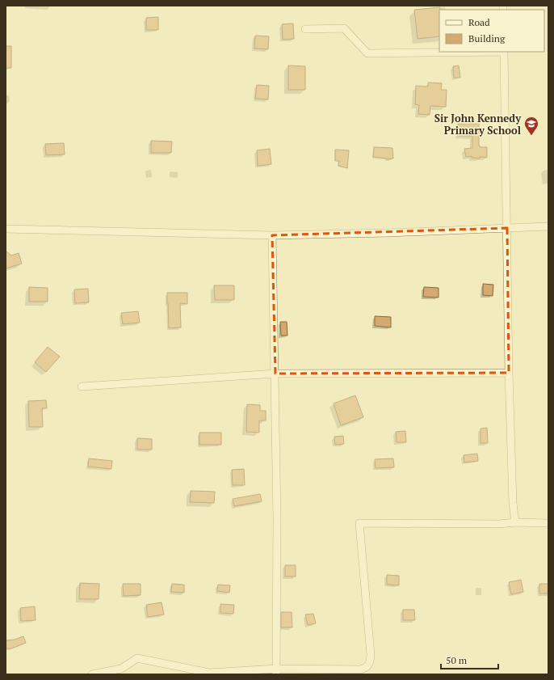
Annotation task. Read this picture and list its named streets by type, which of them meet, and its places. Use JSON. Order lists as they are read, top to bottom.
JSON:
{
  "places": {
    "school or university": ["Sir John Kennedy Primary School"]
  },
  "legend": ["Road", "Building"],
  "scale_bar": "50 m"
}
